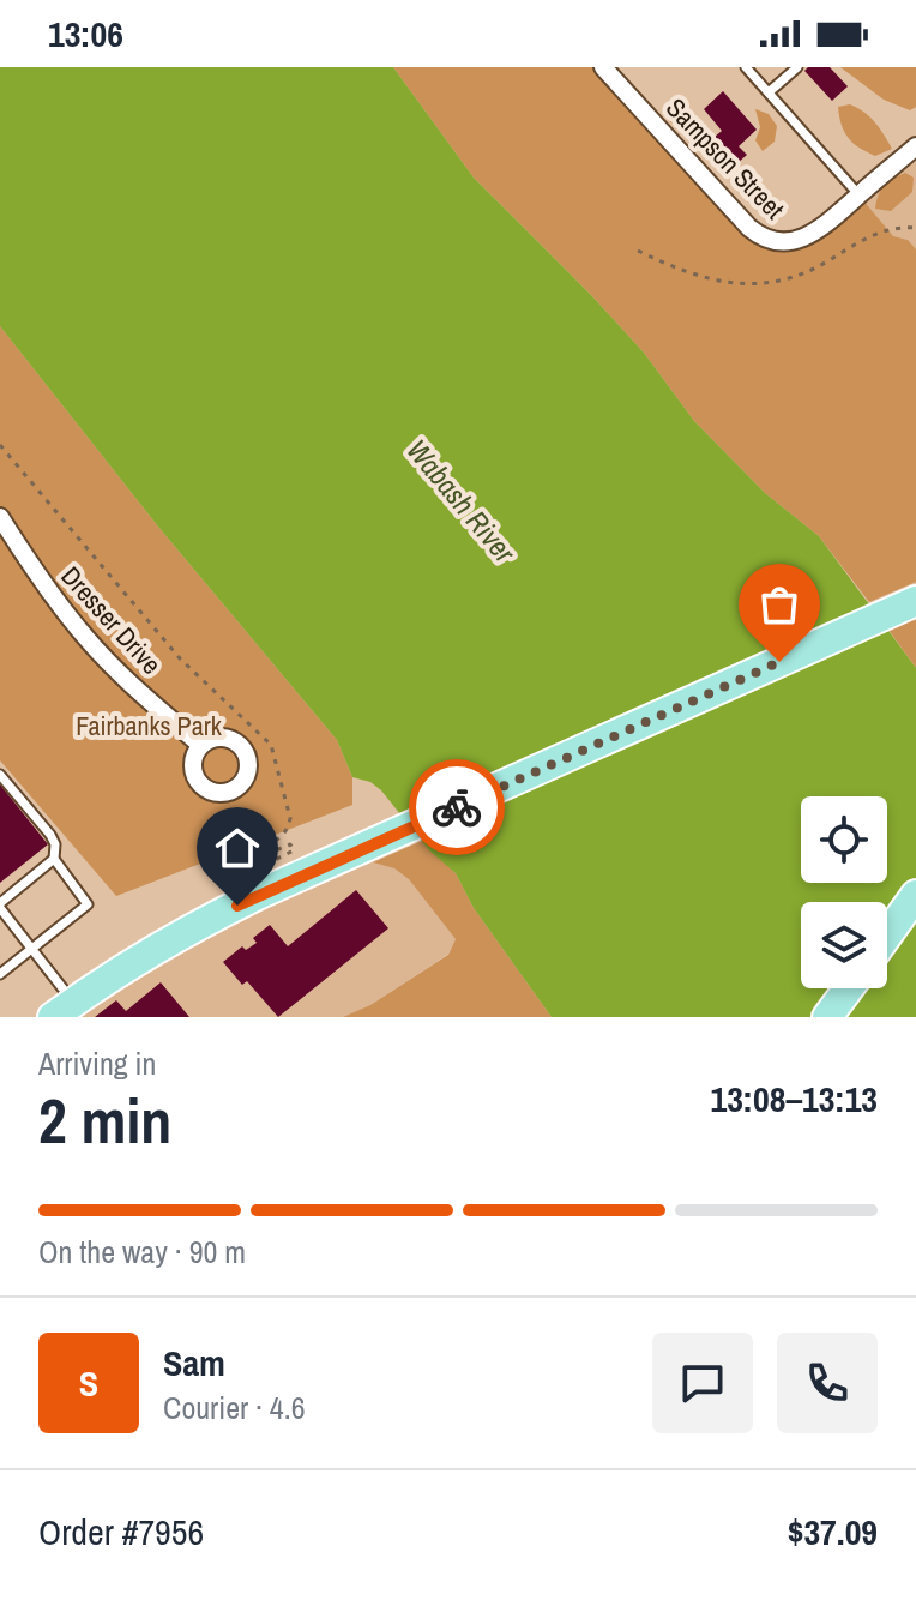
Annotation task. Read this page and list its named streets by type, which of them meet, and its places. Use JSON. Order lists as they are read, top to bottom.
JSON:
{
  "streets": {
    "street": ["Sampson Street", "Dresser Drive"]
  },
  "water": ["Wabash River"],
  "parks": ["Fairbanks Park"],
  "page": {
    "status": "13:06",
    "heading": ["2 min", "Arriving in", "13:08–13:13"],
    "panel": [
      "Sam",
      "Courier · 4.6",
      "Order #7956",
      "$37.09"
    ],
    "bar": "On the way · 90 m",
    "round": "S"
  }
}
